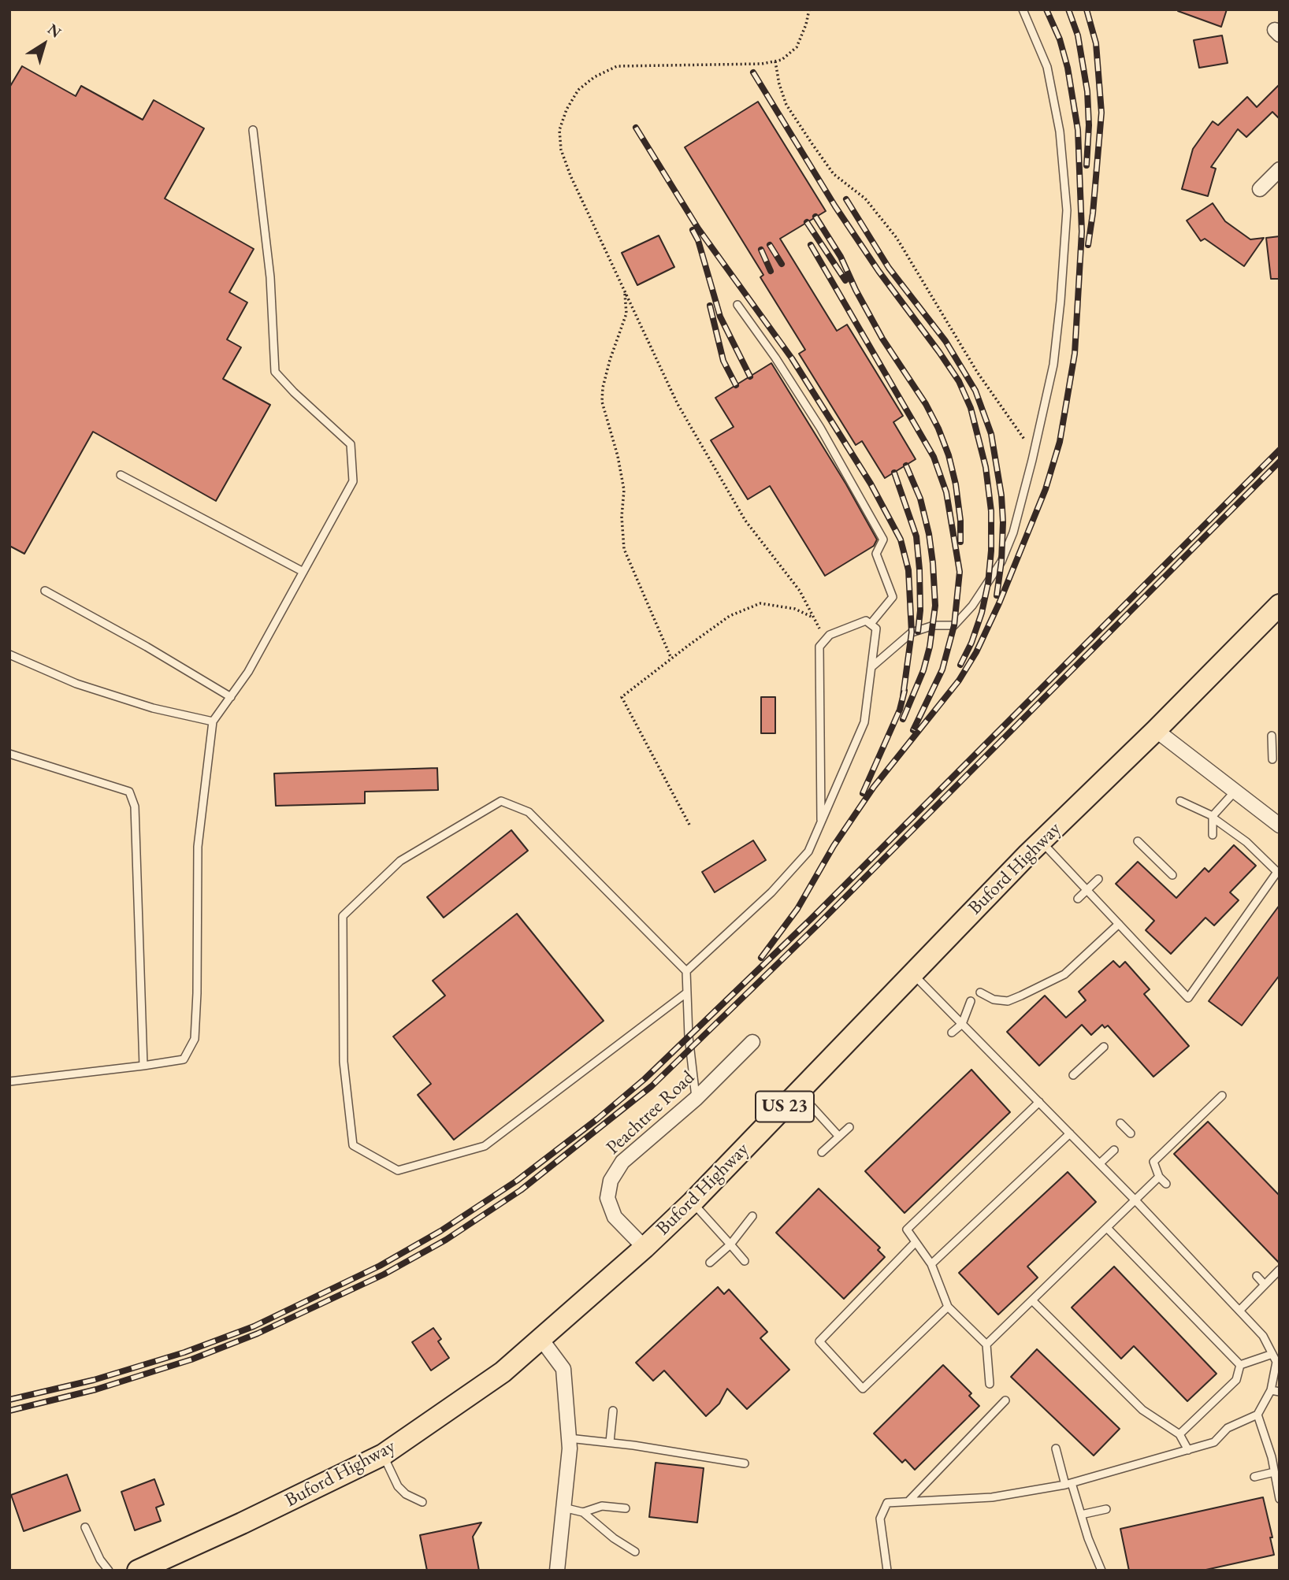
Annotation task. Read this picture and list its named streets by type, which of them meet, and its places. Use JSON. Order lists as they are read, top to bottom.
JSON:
{
  "streets": {
    "main road": ["Buford Highway", "US 23"],
    "street": ["Peachtree Road"]
  },
  "crossings": [
    ["Buford Highway", "Peachtree Road"]
  ],
  "north": "top right"
}
